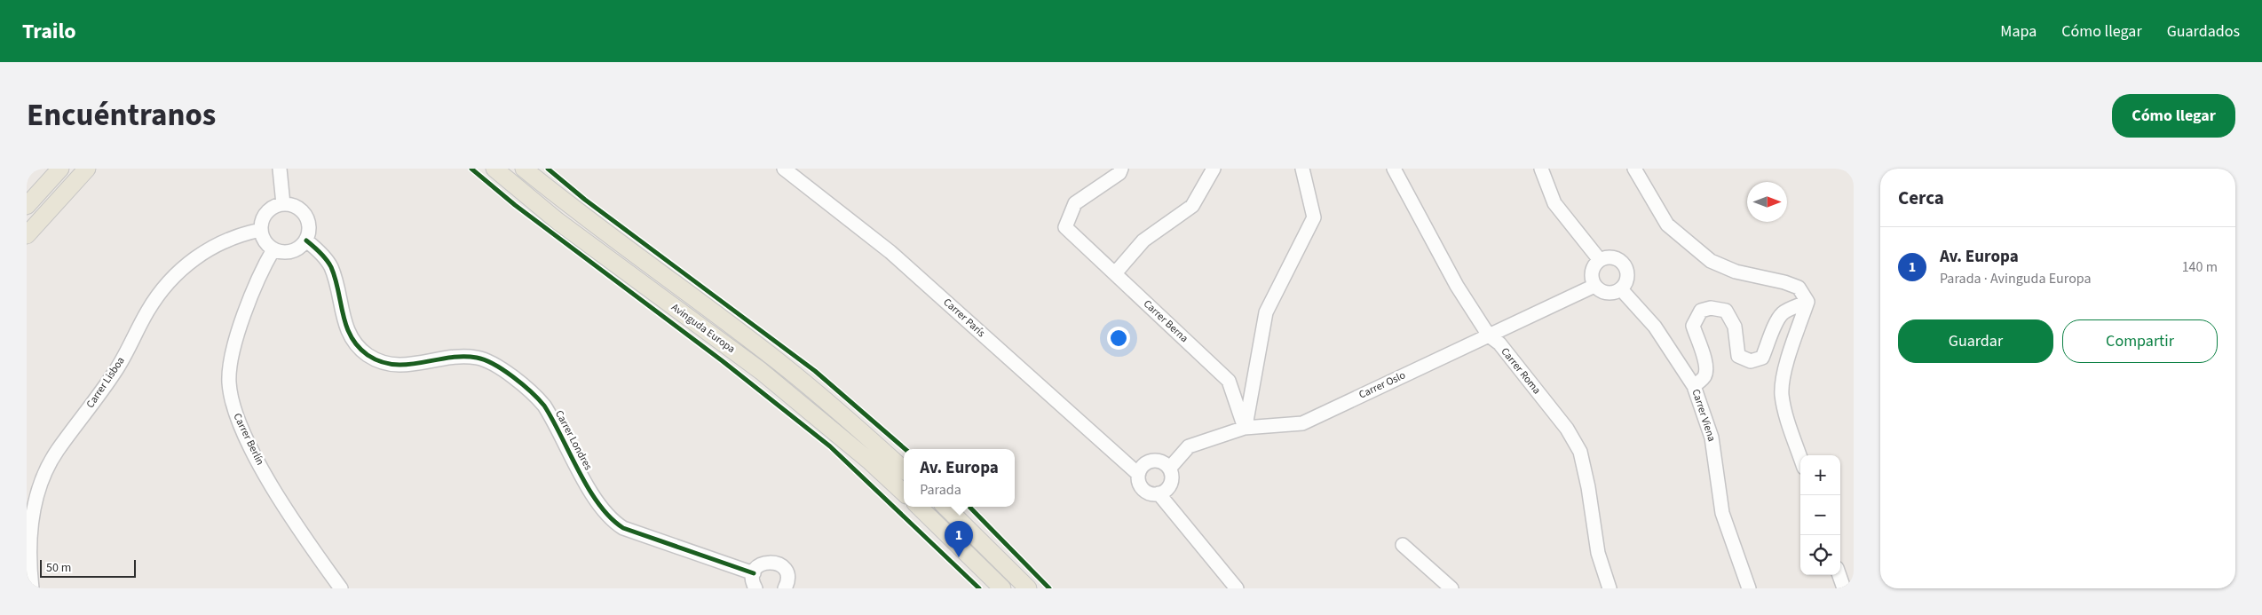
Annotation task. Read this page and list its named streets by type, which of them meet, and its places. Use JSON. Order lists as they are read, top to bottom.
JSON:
{
  "streets": {
    "main road": ["Avinguda Europa"],
    "street": [
      "Carrer París",
      "Carrer Berna",
      "Carrer Roma",
      "Carrer Lisboa",
      "Carrer Oslo",
      "Carrer Viena",
      "Carrer Berlín",
      "Carrer Londres"
    ]
  },
  "crossings": [
    ["Carrer París", "Carrer Oslo"],
    ["Carrer Berna", "Carrer Oslo"],
    ["Carrer Roma", "Carrer Oslo"],
    ["Carrer Lisboa", "Carrer Berlín"],
    ["Carrer Lisboa", "Carrer Londres"],
    ["Carrer Oslo", "Carrer Viena"],
    ["Carrer Berlín", "Carrer Londres"]
  ],
  "scale_bar": "50 m",
  "north": "right",
  "page": {
    "header": "Trailo",
    "nav": ["Mapa", "Cómo llegar", "Guardados"],
    "title": "Encuéntranos",
    "buttons": [
      "Cómo llegar",
      ["Guardar", "Compartir"]
    ],
    "heading": "Cerca",
    "list": [
      {
        "mark": "1",
        "name": "Av. Europa",
        "note": "Parada · Avinguda Europa",
        "value": "140 m"
      }
    ],
    "popup": ["Av. Europa", "Parada"],
    "map_buttons": ["+", "−"],
    "pins": "1",
    "scale": "50 m"
  }
}
